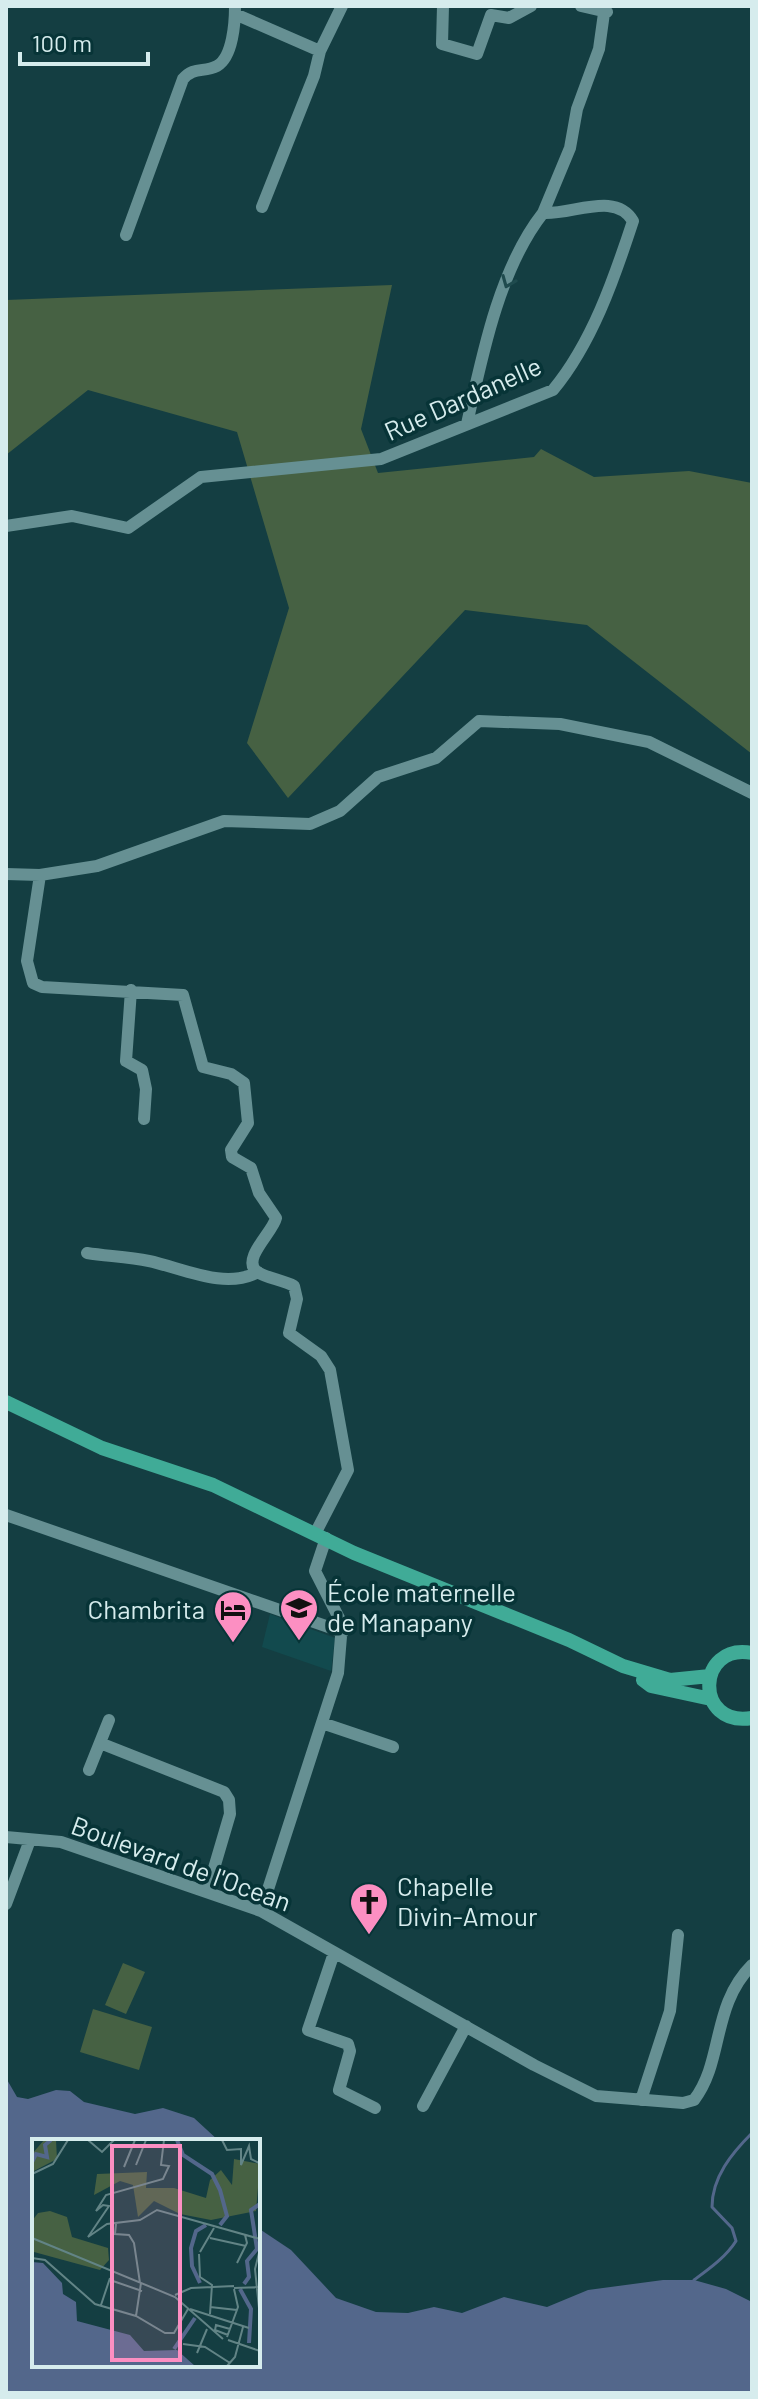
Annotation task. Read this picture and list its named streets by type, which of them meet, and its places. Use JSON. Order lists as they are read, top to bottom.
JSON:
{
  "streets": {
    "street": ["Rue Dardanelle", "Boulevard de l'Ocean"]
  },
  "places": {
    "school or university": ["École maternelle de Manapany"],
    "hotel": ["Chambrita"],
    "church": ["Chapelle Divin-Amour"]
  },
  "scale_bar": "100 m"
}
